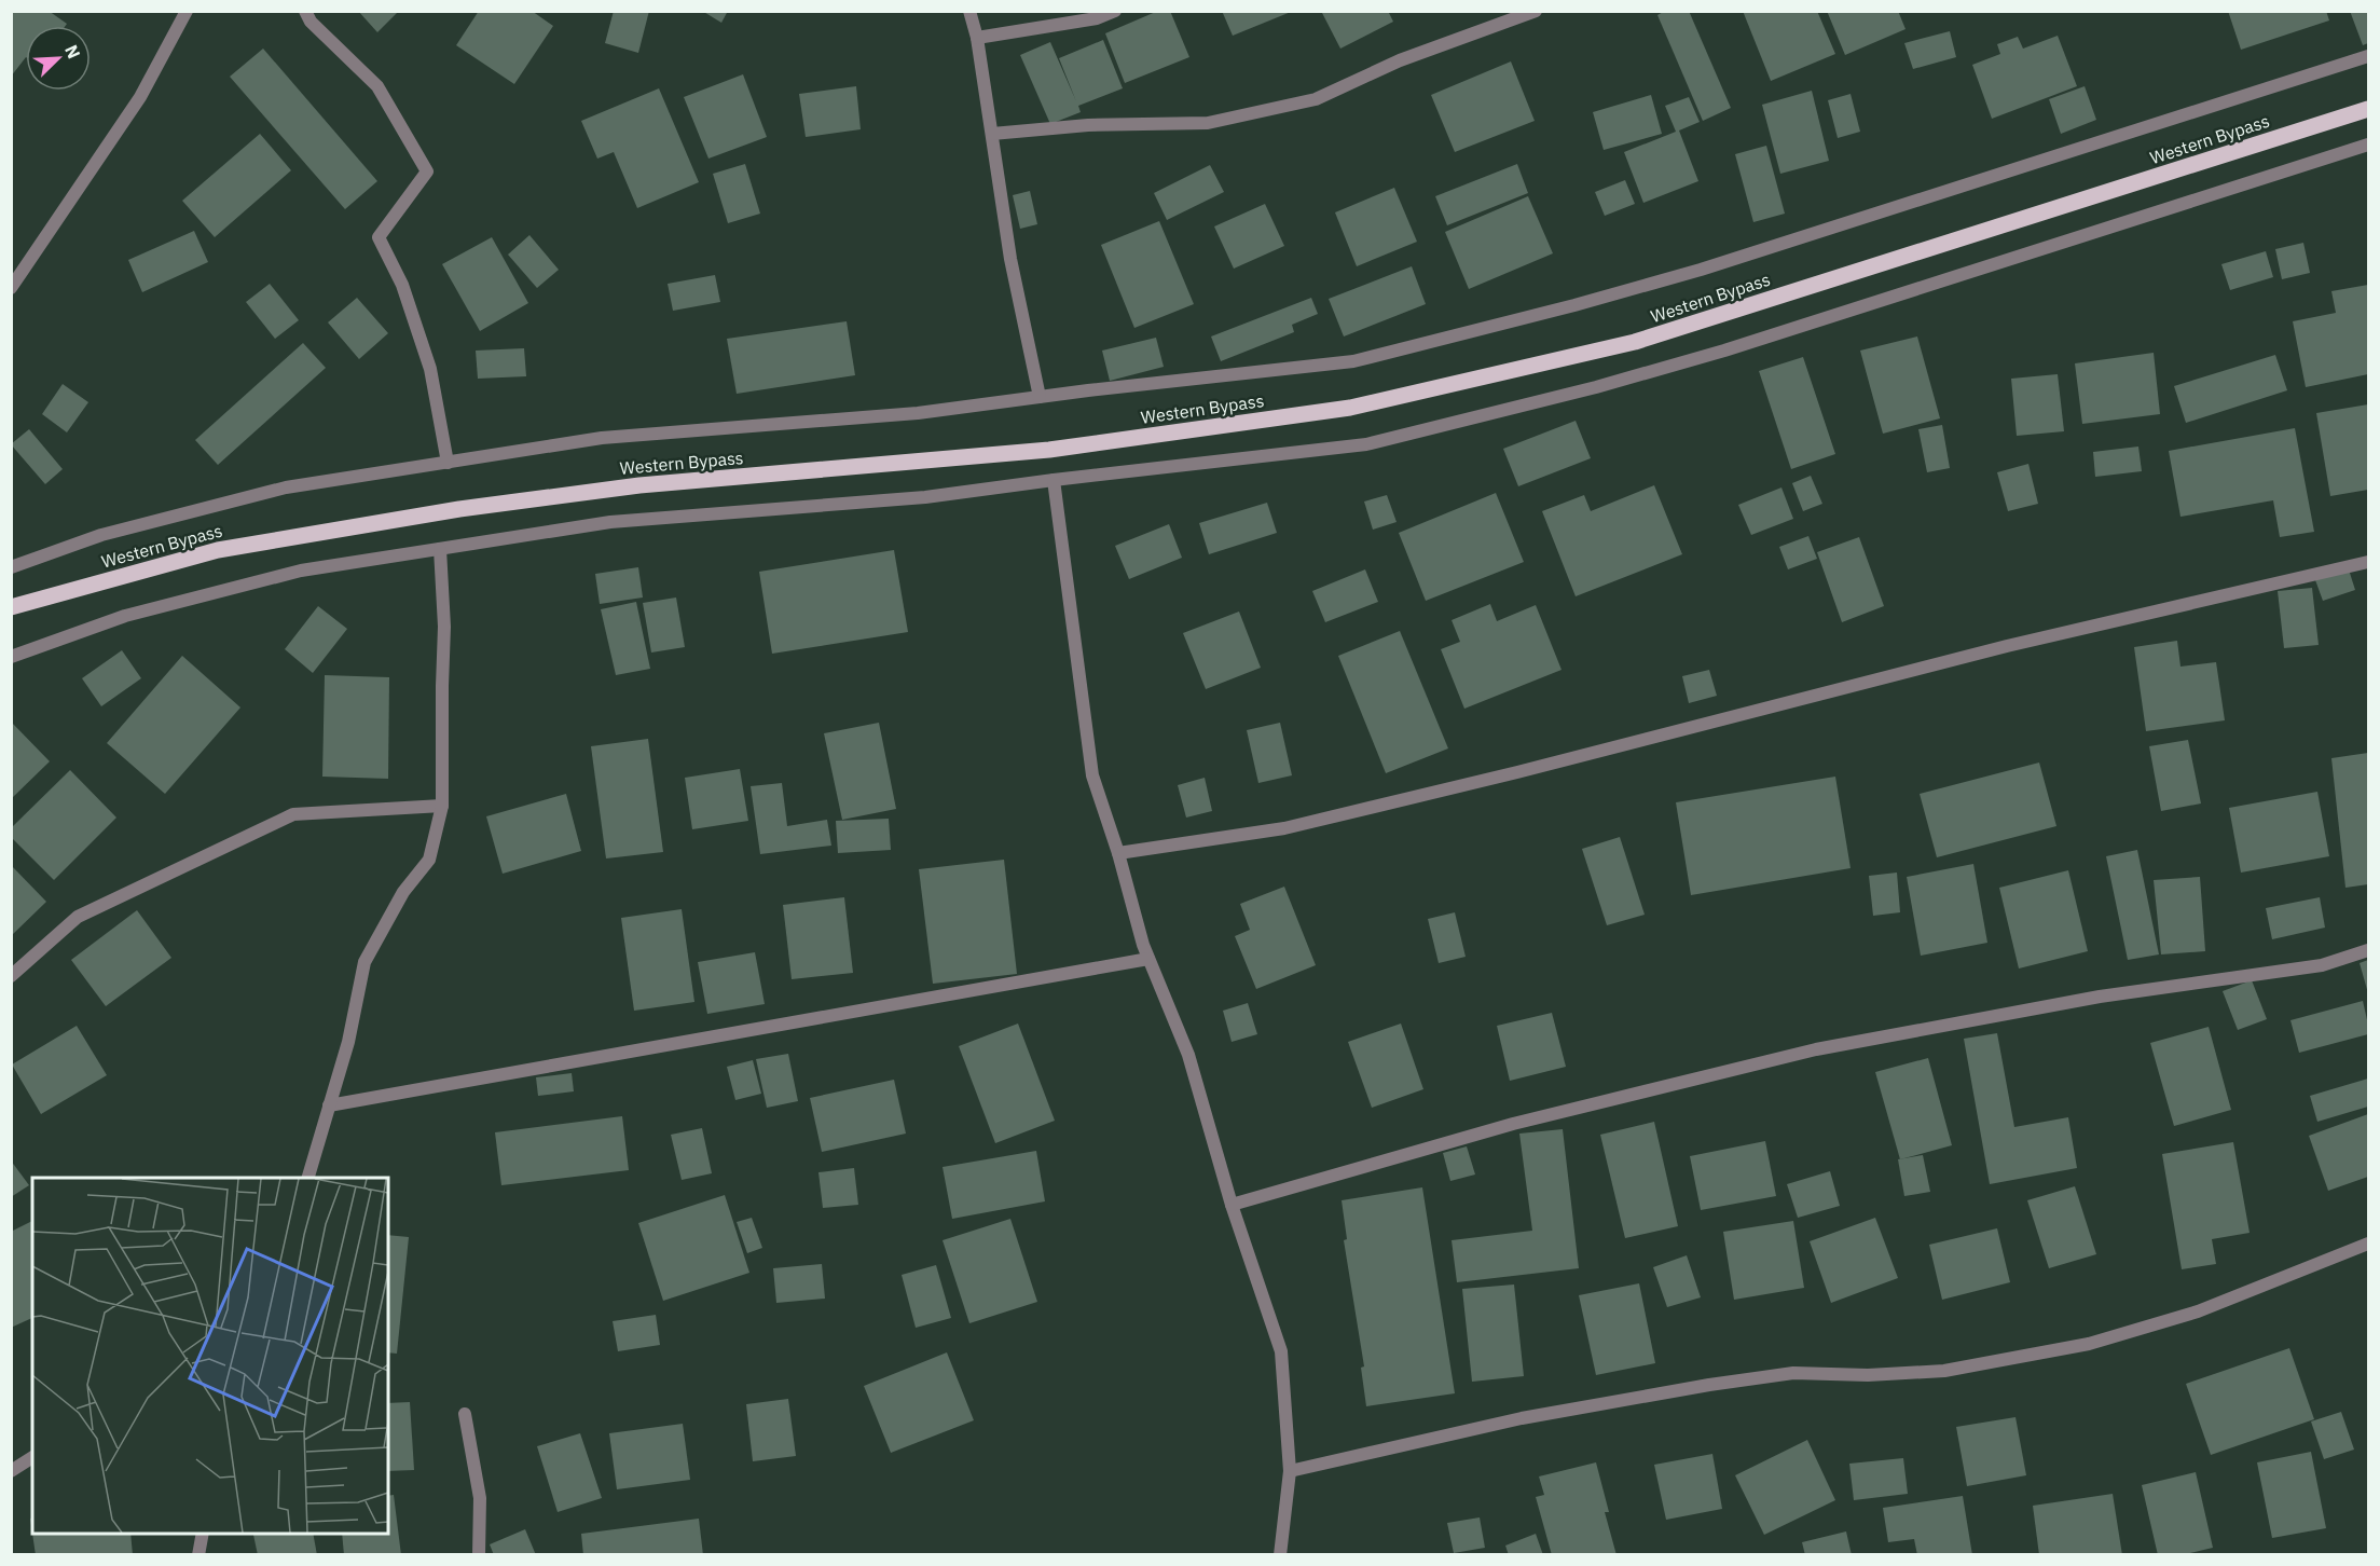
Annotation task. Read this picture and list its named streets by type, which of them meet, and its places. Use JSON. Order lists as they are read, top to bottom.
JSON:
{
  "streets": {
    "main road": ["Western Bypass"]
  },
  "north": "top right"
}
